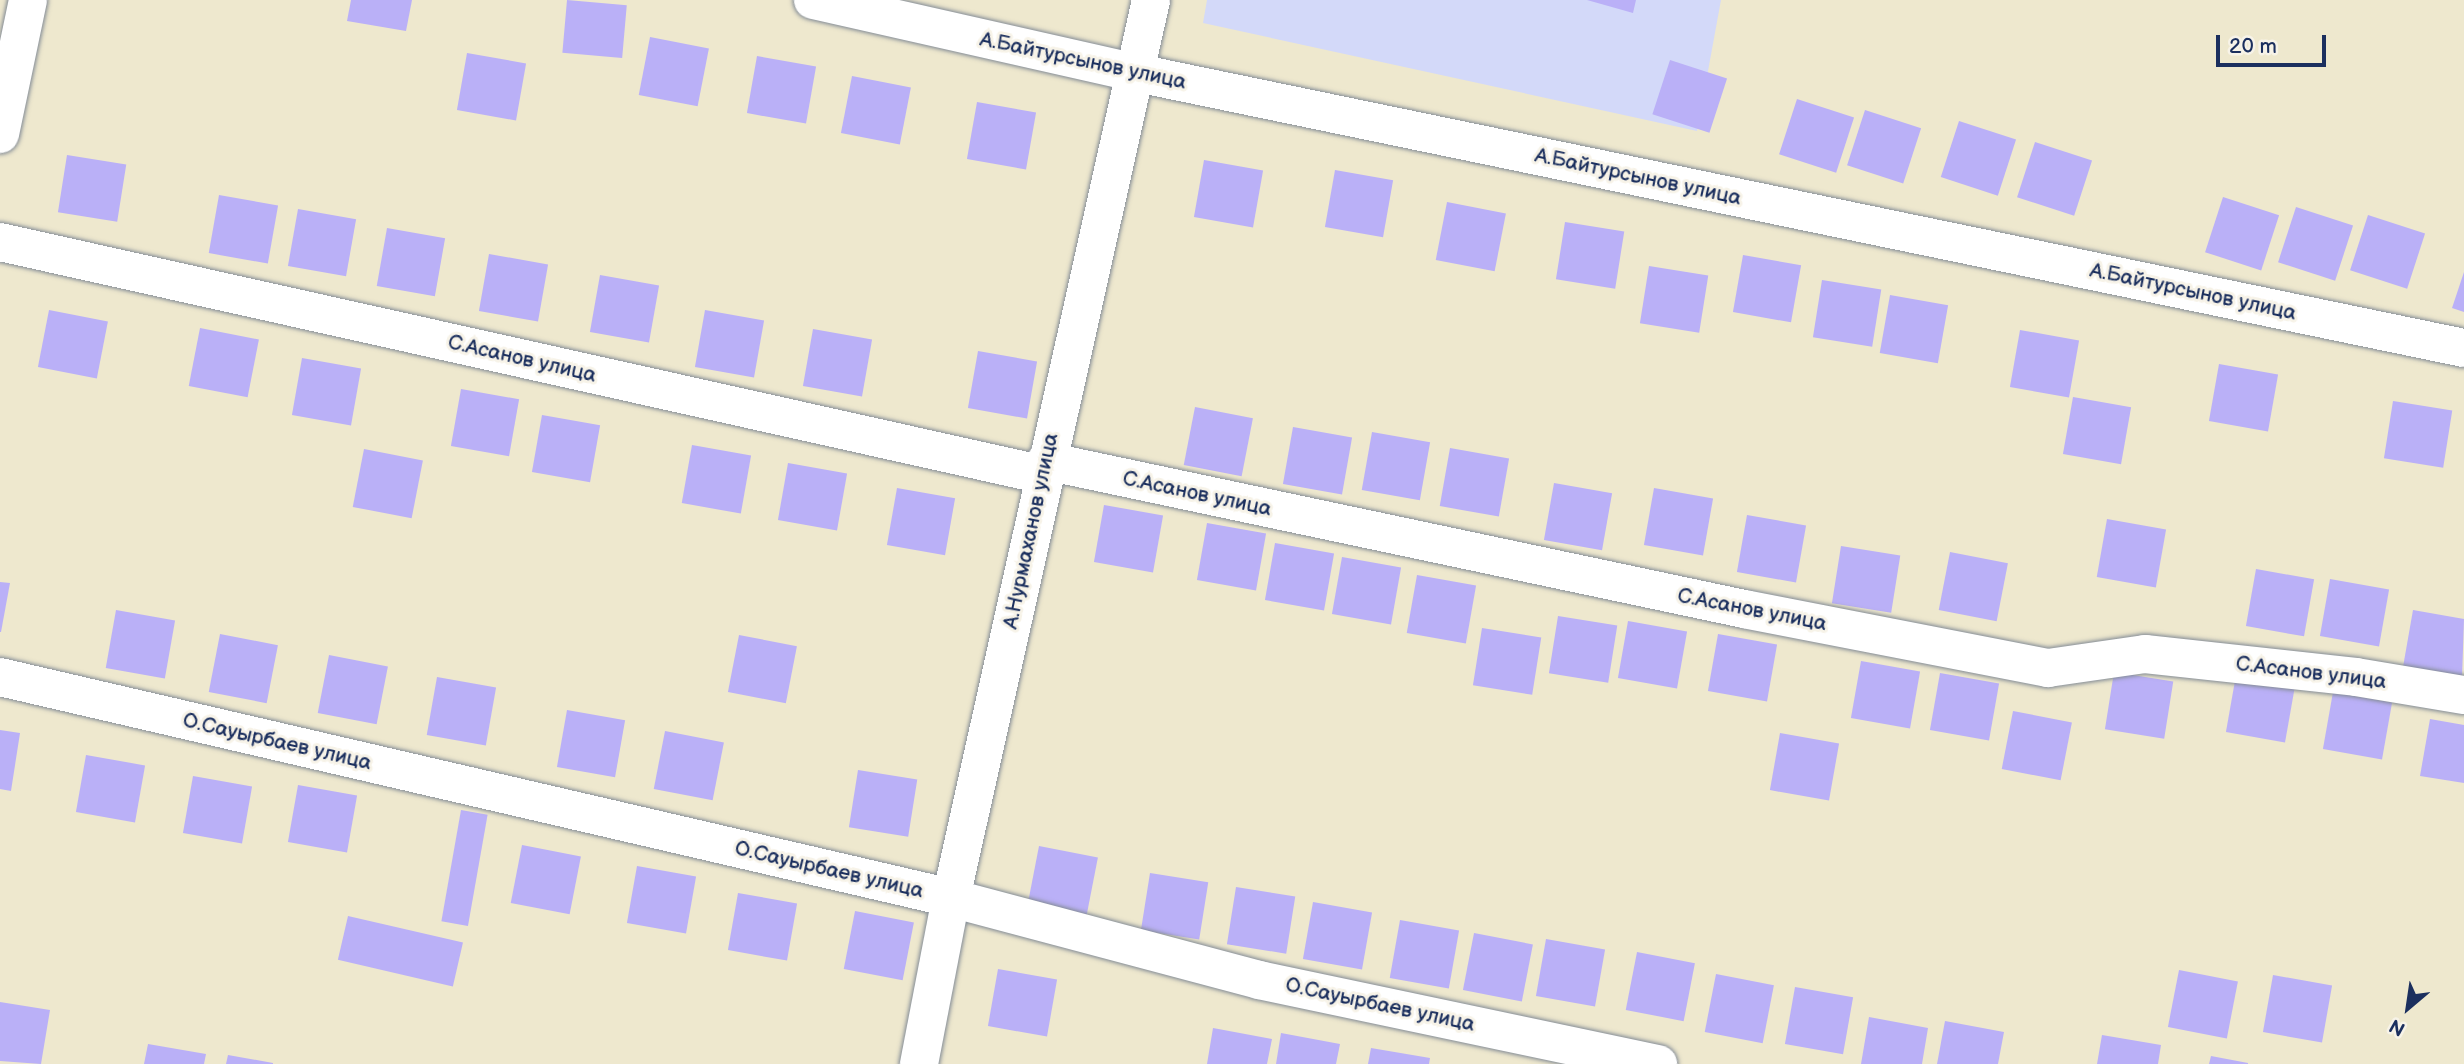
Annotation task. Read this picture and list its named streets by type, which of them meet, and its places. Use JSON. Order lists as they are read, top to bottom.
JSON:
{
  "streets": {
    "street": [
      "А.Байтурсынов улица",
      "С.Асанов улица",
      "А.Нурмаханов улица",
      "О.Сауырбаев улица"
    ]
  },
  "crossings": [
    ["А.Байтурсынов улица", "А.Нурмаханов улица"],
    ["С.Асанов улица", "А.Нурмаханов улица"],
    ["А.Нурмаханов улица", "О.Сауырбаев улица"]
  ],
  "scale_bar": "20 m",
  "north": "bottom left"
}
